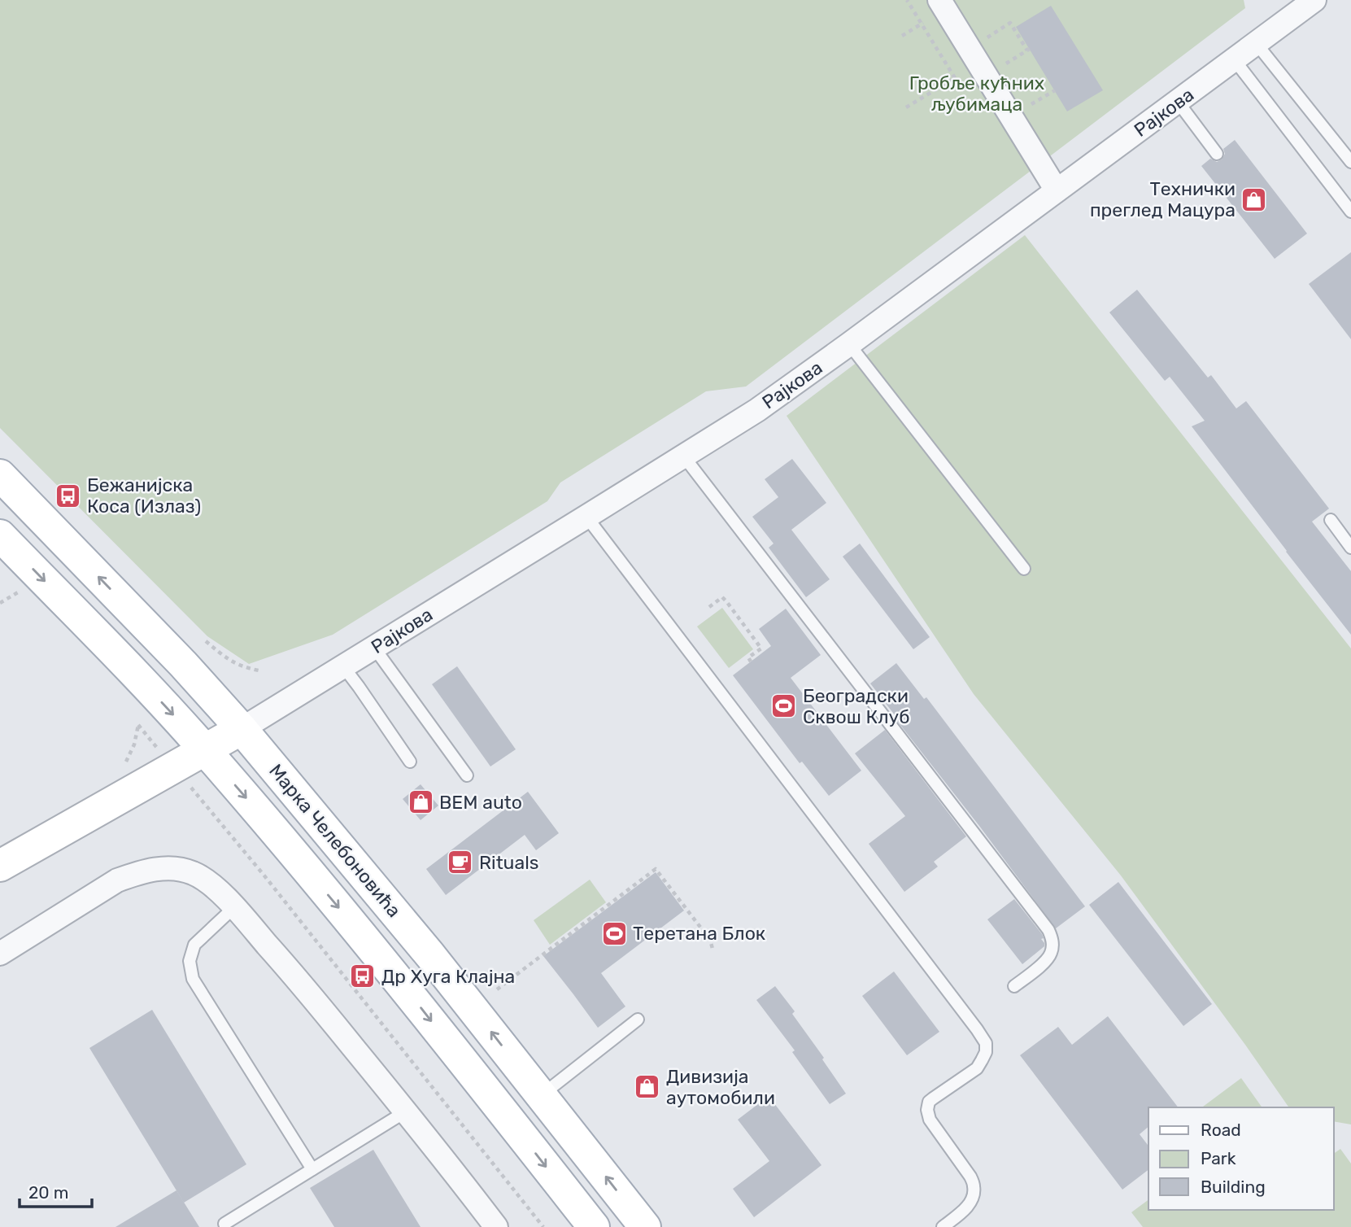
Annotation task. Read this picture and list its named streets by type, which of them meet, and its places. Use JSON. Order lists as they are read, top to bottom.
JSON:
{
  "streets": {
    "main road": ["Марка Челебоновића"],
    "street": ["Рајкова"]
  },
  "crossings": [
    ["Рајкова", "Марка Челебоновића"]
  ],
  "parks": ["Гробље кућних љубимаца"],
  "places": {
    "shop": ["Технички преглед Мацура", "BEM auto", "Дивизија аутомобили"],
    "bus stop": ["Бежанијска Коса (Излаз)", "Др Хуга Клајна"],
    "sports": ["Београдски Сквош Клуб", "Теретана Блок"],
    "cafe": ["Rituals"]
  },
  "legend": ["Road", "Park", "Building"],
  "scale_bar": "20 m"
}
